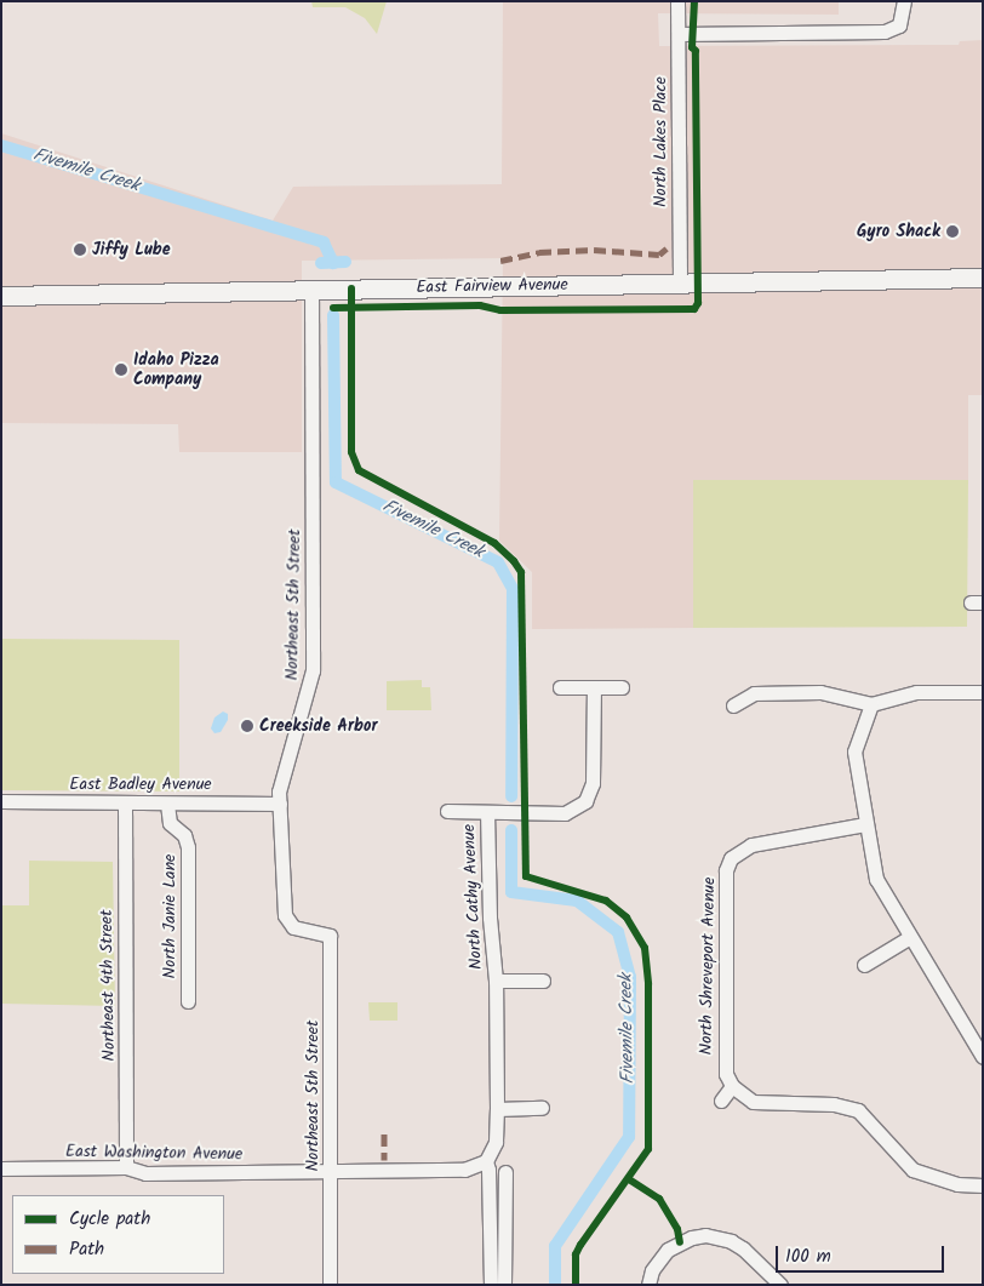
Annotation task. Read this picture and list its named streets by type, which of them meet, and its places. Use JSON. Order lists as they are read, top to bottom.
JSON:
{
  "streets": {
    "main road": ["East Fairview Avenue"],
    "street": [
      "North Lakes Place",
      "Northeast 5th Street",
      "East Badley Avenue",
      "North Cathy Avenue",
      "North Janie Lane",
      "North Shreveport Avenue",
      "Northeast 4th Street",
      "East Washington Avenue"
    ]
  },
  "crossings": [
    ["North Lakes Place", "East Fairview Avenue"],
    ["East Fairview Avenue", "Northeast 5th Street"],
    ["Northeast 5th Street", "East Badley Avenue"],
    ["Northeast 5th Street", "East Washington Avenue"],
    ["East Badley Avenue", "North Janie Lane"],
    ["East Badley Avenue", "Northeast 4th Street"],
    ["North Cathy Avenue", "East Washington Avenue"],
    ["Northeast 4th Street", "East Washington Avenue"]
  ],
  "water": ["Fivemile Creek"],
  "places": [
    "Gyro Shack",
    "Jiffy Lube",
    "Idaho Pizza Company",
    "Creekside Arbor"
  ],
  "legend": ["Cycle path", "Path"],
  "scale_bar": "100 m"
}
